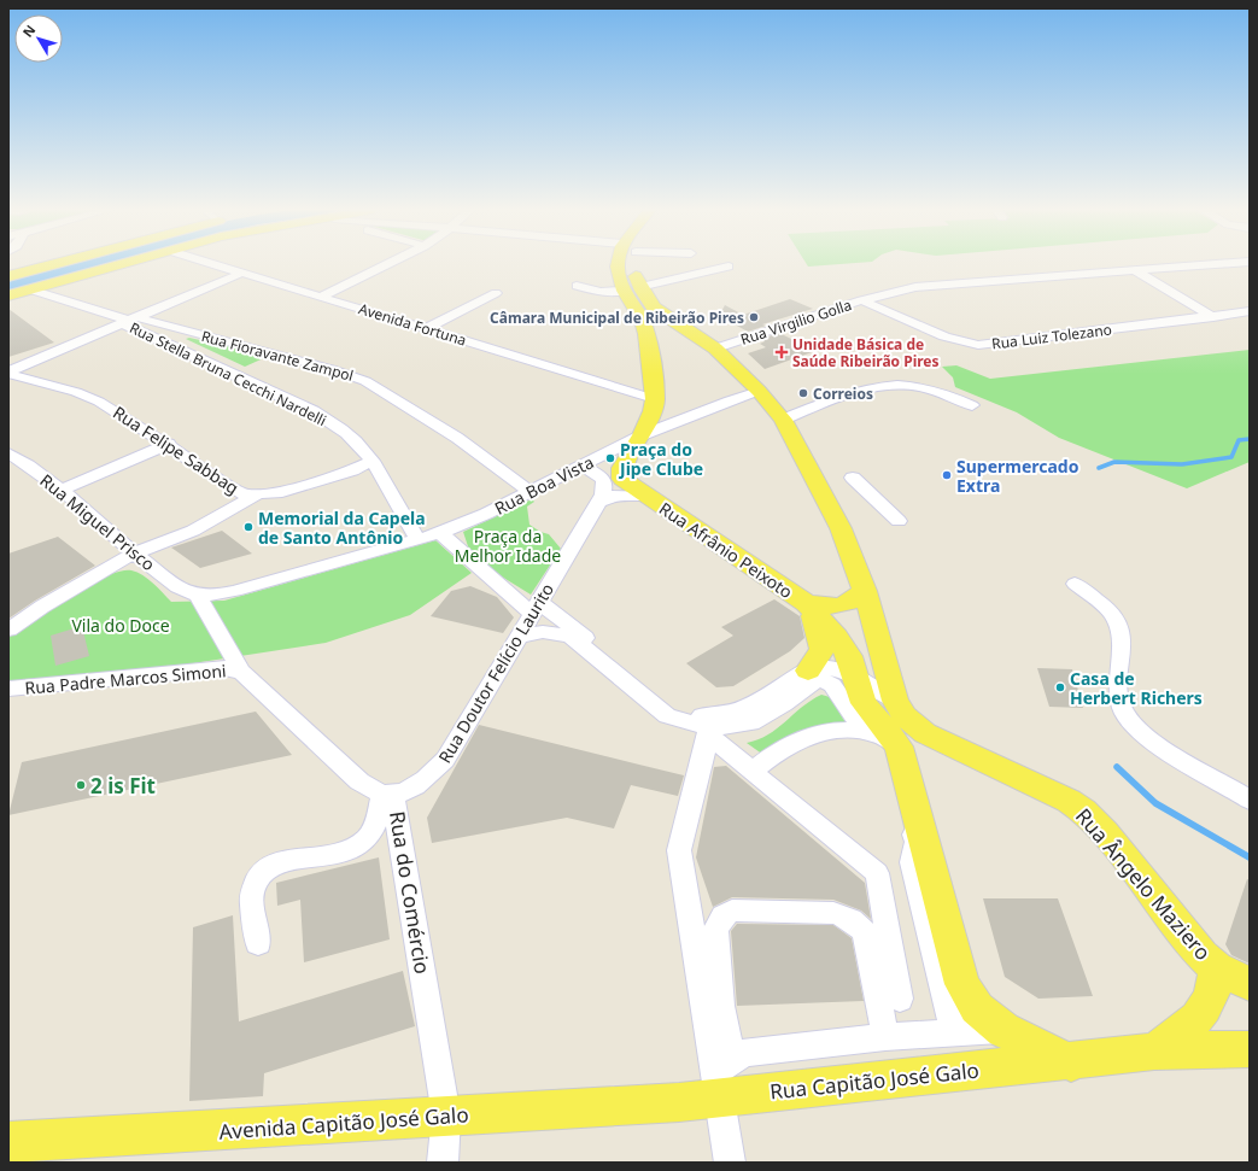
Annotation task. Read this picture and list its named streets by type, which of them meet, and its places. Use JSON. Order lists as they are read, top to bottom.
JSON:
{
  "streets": {
    "main road": [
      "Rua Afrânio Peixoto",
      "Rua Ângelo Maziero",
      "Rua Capitão José Galo",
      "Avenida Capitão José Galo"
    ],
    "street": [
      "Rua Virgilio Golla",
      "Avenida Fortuna",
      "Rua Luiz Tolezano",
      "Rua Fioravante Zampol",
      "Rua Stella Bruna Cecchi Nardelli",
      "Rua Felipe Sabbag",
      "Rua Boa Vista",
      "Rua Miguel Prisco",
      "Rua Doutor Felício Laurito",
      "Rua Padre Marcos Simoni",
      "Rua do Comércio"
    ]
  },
  "crossings": [
    ["Rua Virgilio Golla", "Rua Luiz Tolezano"],
    ["Rua Fioravante Zampol", "Rua Stella Bruna Cecchi Nardelli"],
    ["Rua Fioravante Zampol", "Rua Boa Vista"],
    ["Rua Stella Bruna Cecchi Nardelli", "Rua Felipe Sabbag"],
    ["Rua Stella Bruna Cecchi Nardelli", "Rua Boa Vista"],
    ["Rua Boa Vista", "Rua Miguel Prisco"],
    ["Rua Boa Vista", "Rua Afrânio Peixoto"],
    ["Rua Boa Vista", "Rua Doutor Felício Laurito"],
    ["Rua Boa Vista", "Rua do Comércio"],
    ["Rua Miguel Prisco", "Rua do Comércio"],
    ["Rua Afrânio Peixoto", "Rua Doutor Felício Laurito"],
    ["Rua Afrânio Peixoto", "Rua Capitão José Galo"],
    ["Rua Doutor Felício Laurito", "Rua do Comércio"],
    ["Rua Padre Marcos Simoni", "Rua do Comércio"],
    ["Rua do Comércio", "Avenida Capitão José Galo"],
    ["Rua Capitão José Galo", "Avenida Capitão José Galo"]
  ],
  "parks": ["Praça da Melhor Idade", "Vila do Doce"],
  "places": {
    "other": [
      "Câmara Municipal de Ribeirão Pires",
      "Correios",
      "Praça do Jipe Clube",
      "Supermercado Extra",
      "Memorial da Capela de Santo Antônio",
      "Casa de Herbert Richers",
      "2 is Fit"
    ],
    "health": ["Unidade Básica de Saúde Ribeirão Pires"]
  },
  "north": "top left"
}
